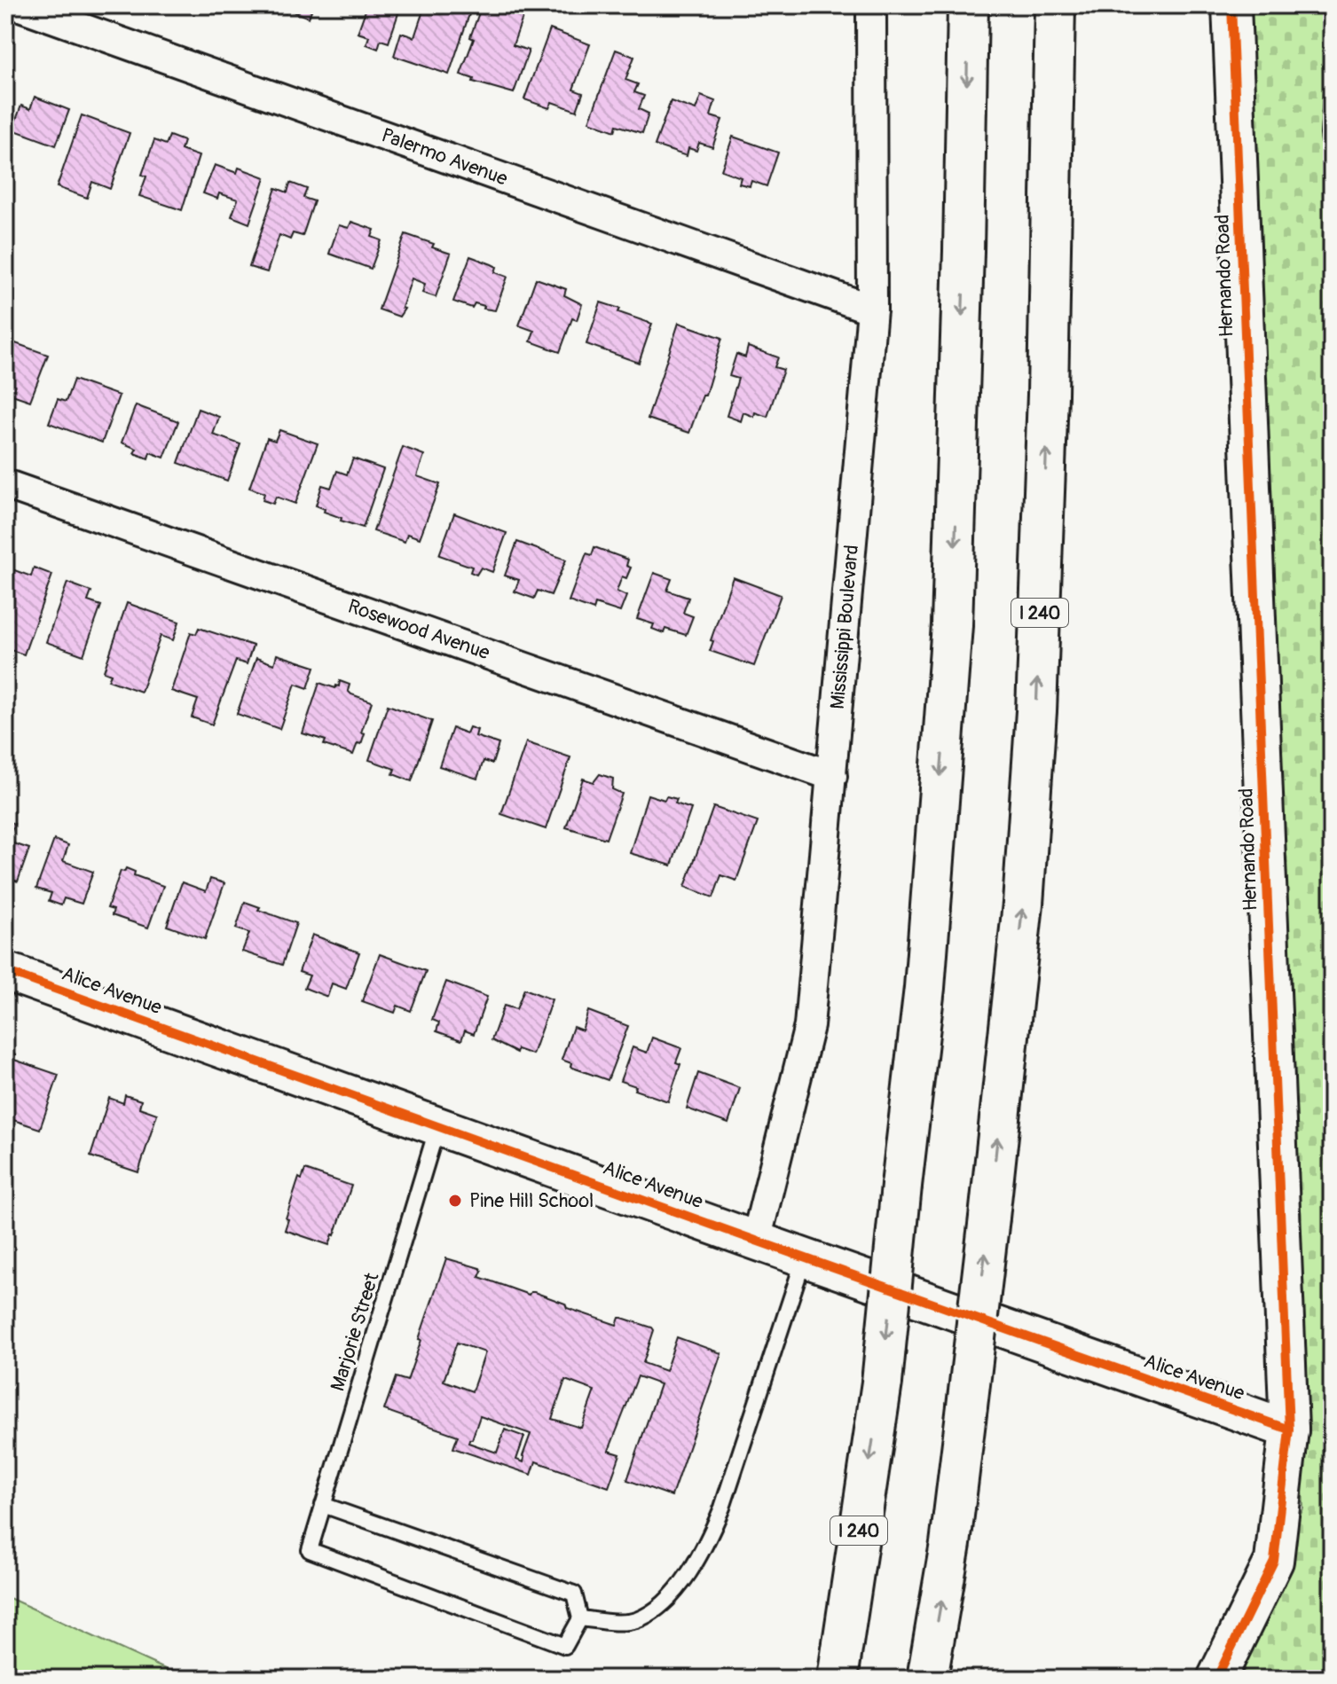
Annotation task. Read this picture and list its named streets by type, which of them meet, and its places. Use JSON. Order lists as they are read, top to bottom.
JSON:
{
  "streets": {
    "highway": ["I 240"],
    "street": [
      "Palermo Avenue",
      "Hernando Road",
      "Mississippi Boulevard",
      "Rosewood Avenue",
      "Alice Avenue"
    ],
    "lane": ["Marjorie Street"]
  },
  "crossings": [
    ["Palermo Avenue", "Mississippi Boulevard"],
    ["Hernando Road", "Alice Avenue"],
    ["Mississippi Boulevard", "Rosewood Avenue"],
    ["Mississippi Boulevard", "Alice Avenue"],
    ["Alice Avenue", "Marjorie Street"]
  ],
  "places": ["Pine Hill School"]
}
